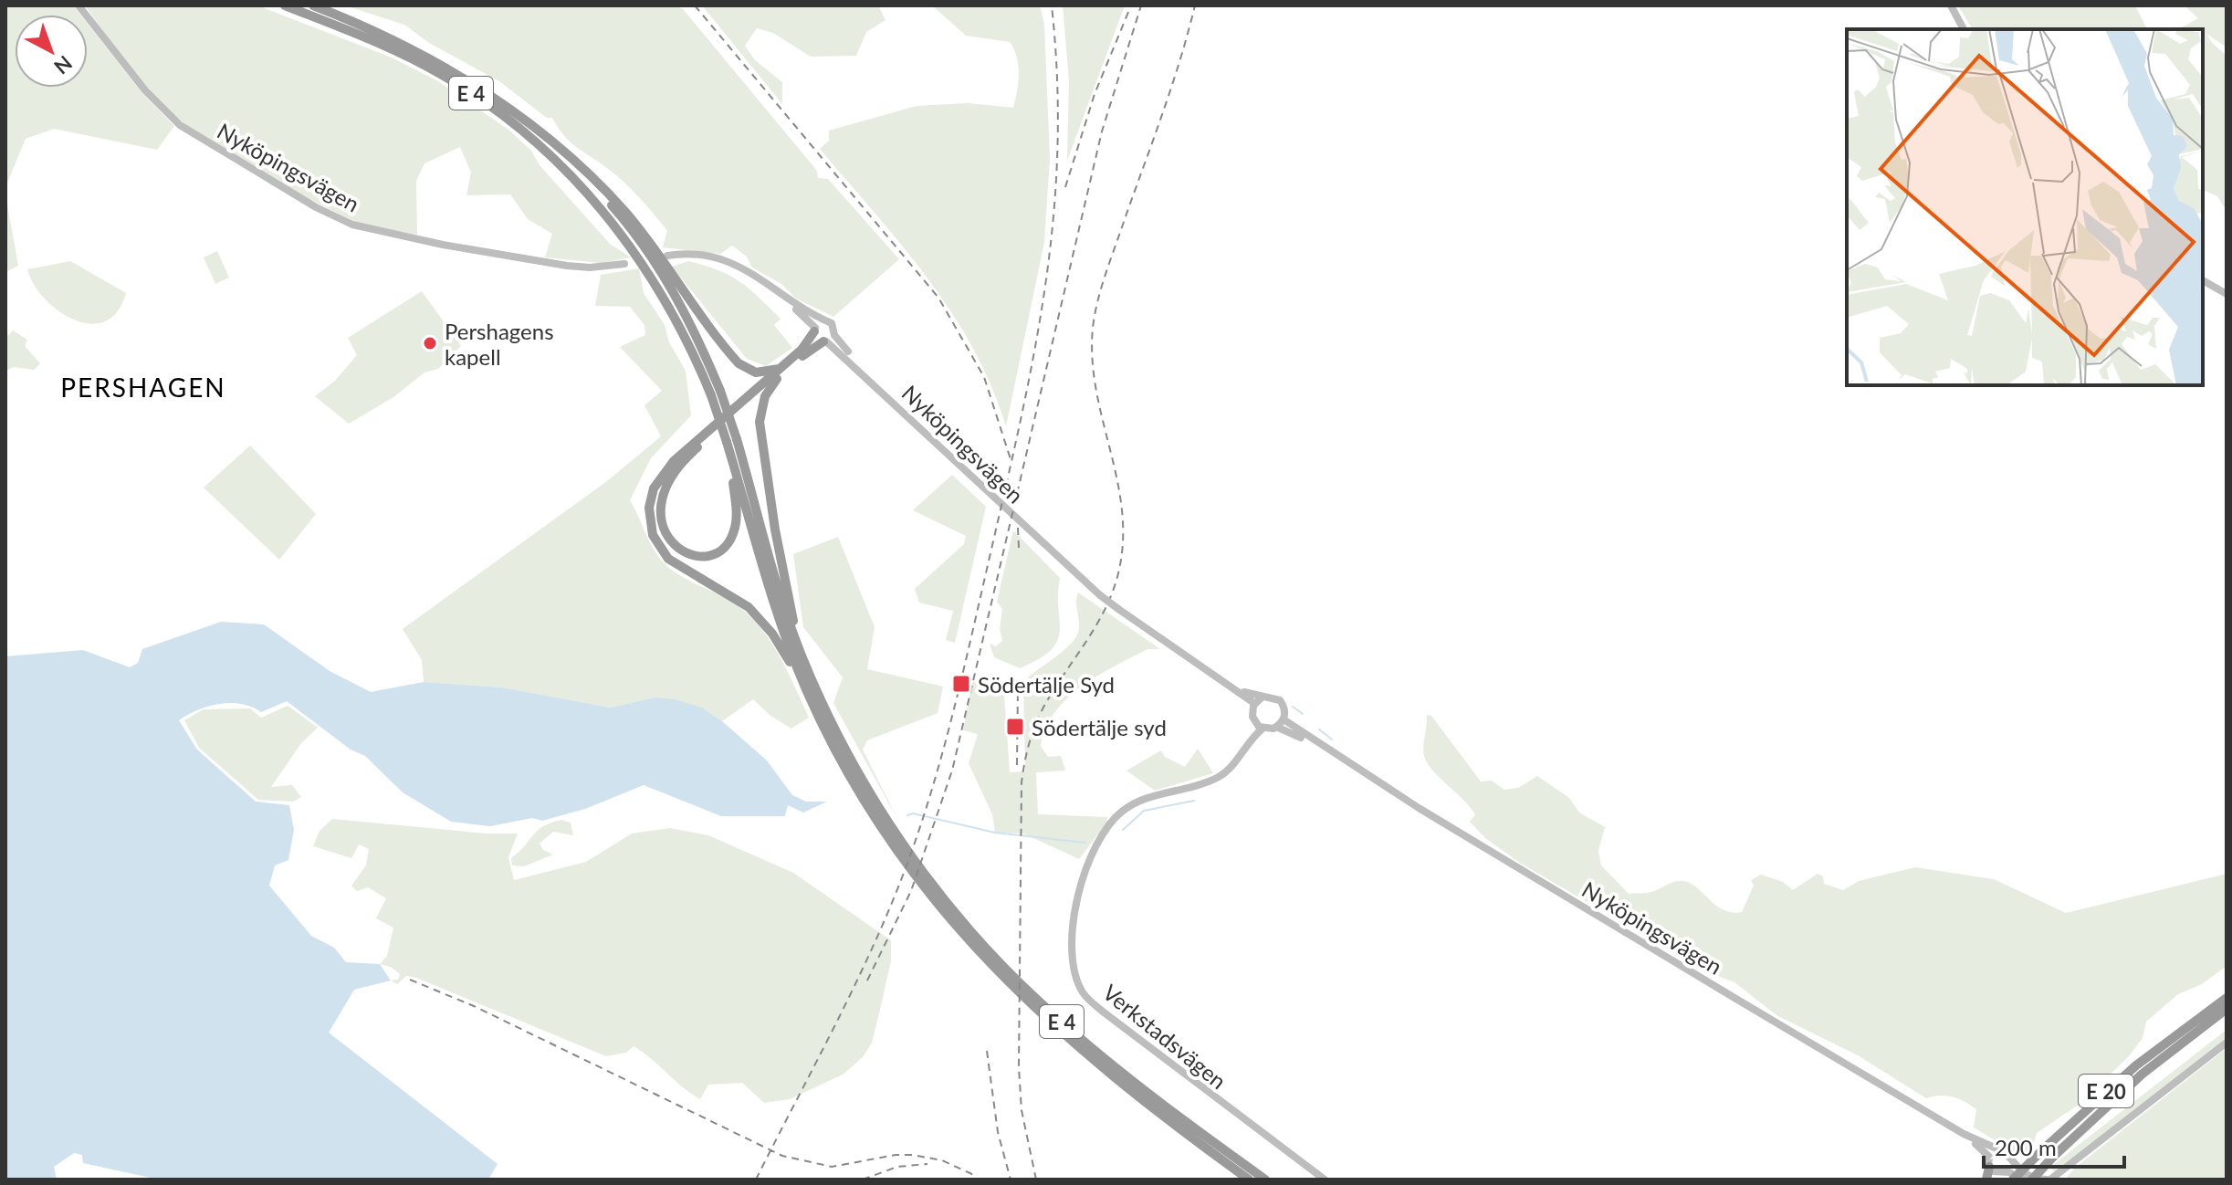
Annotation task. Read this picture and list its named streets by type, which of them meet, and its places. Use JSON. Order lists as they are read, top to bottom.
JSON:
{
  "streets": {
    "highway": ["E 4", "E 20"],
    "main road": ["Nyköpingsvägen", "Verkstadsvägen"]
  },
  "crossings": [
    ["Nyköpingsvägen", "Verkstadsvägen"]
  ],
  "districts": ["PERSHAGEN"],
  "places": {
    "other": ["Pershagens kapell"],
    "transit": ["Södertälje Syd", "Södertälje syd"]
  },
  "scale_bar": "200 m",
  "north": "bottom right"
}
